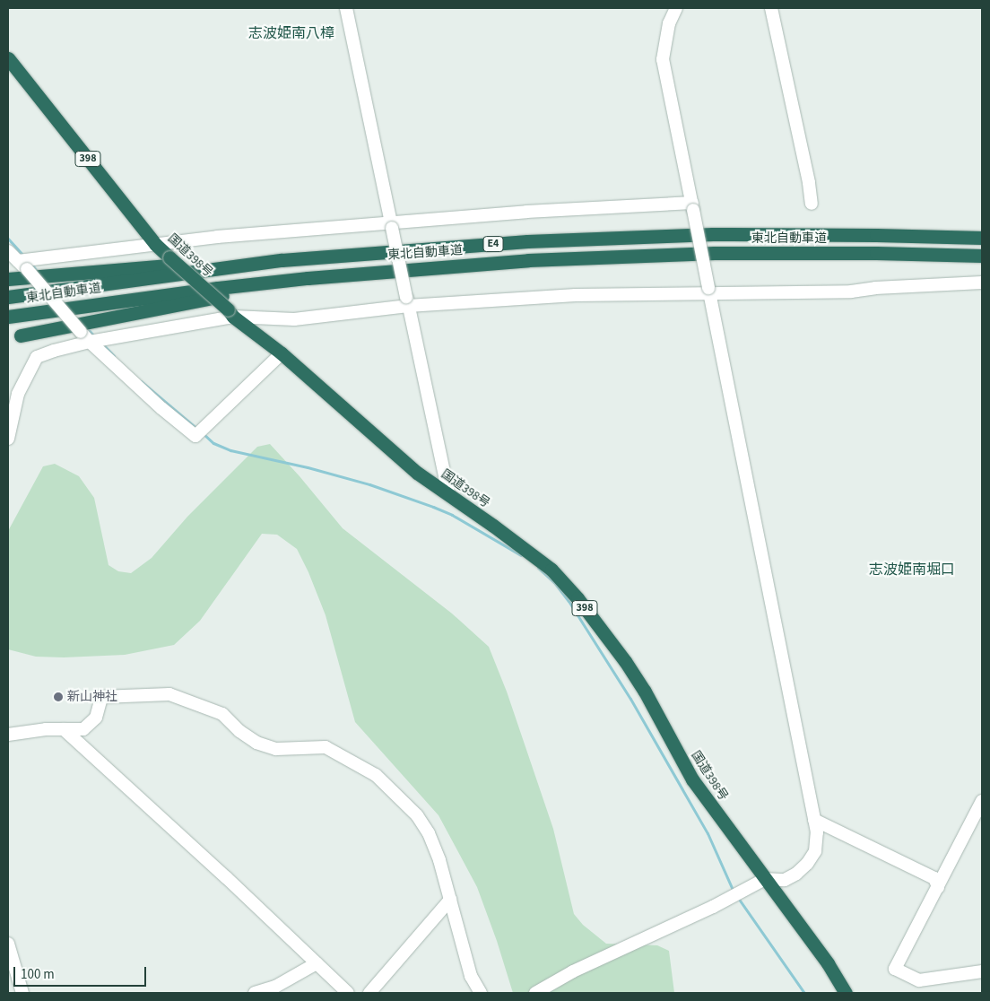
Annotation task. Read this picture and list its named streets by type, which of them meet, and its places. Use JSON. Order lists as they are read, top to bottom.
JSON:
{
  "streets": {
    "highway": [
      "398",
      "東北自動車道",
      "E4",
      "国道398号"
    ]
  },
  "districts": ["志波姫南八樟", "志波姫南堀口"],
  "places": ["新山神社"],
  "scale_bar": "100 m"
}
